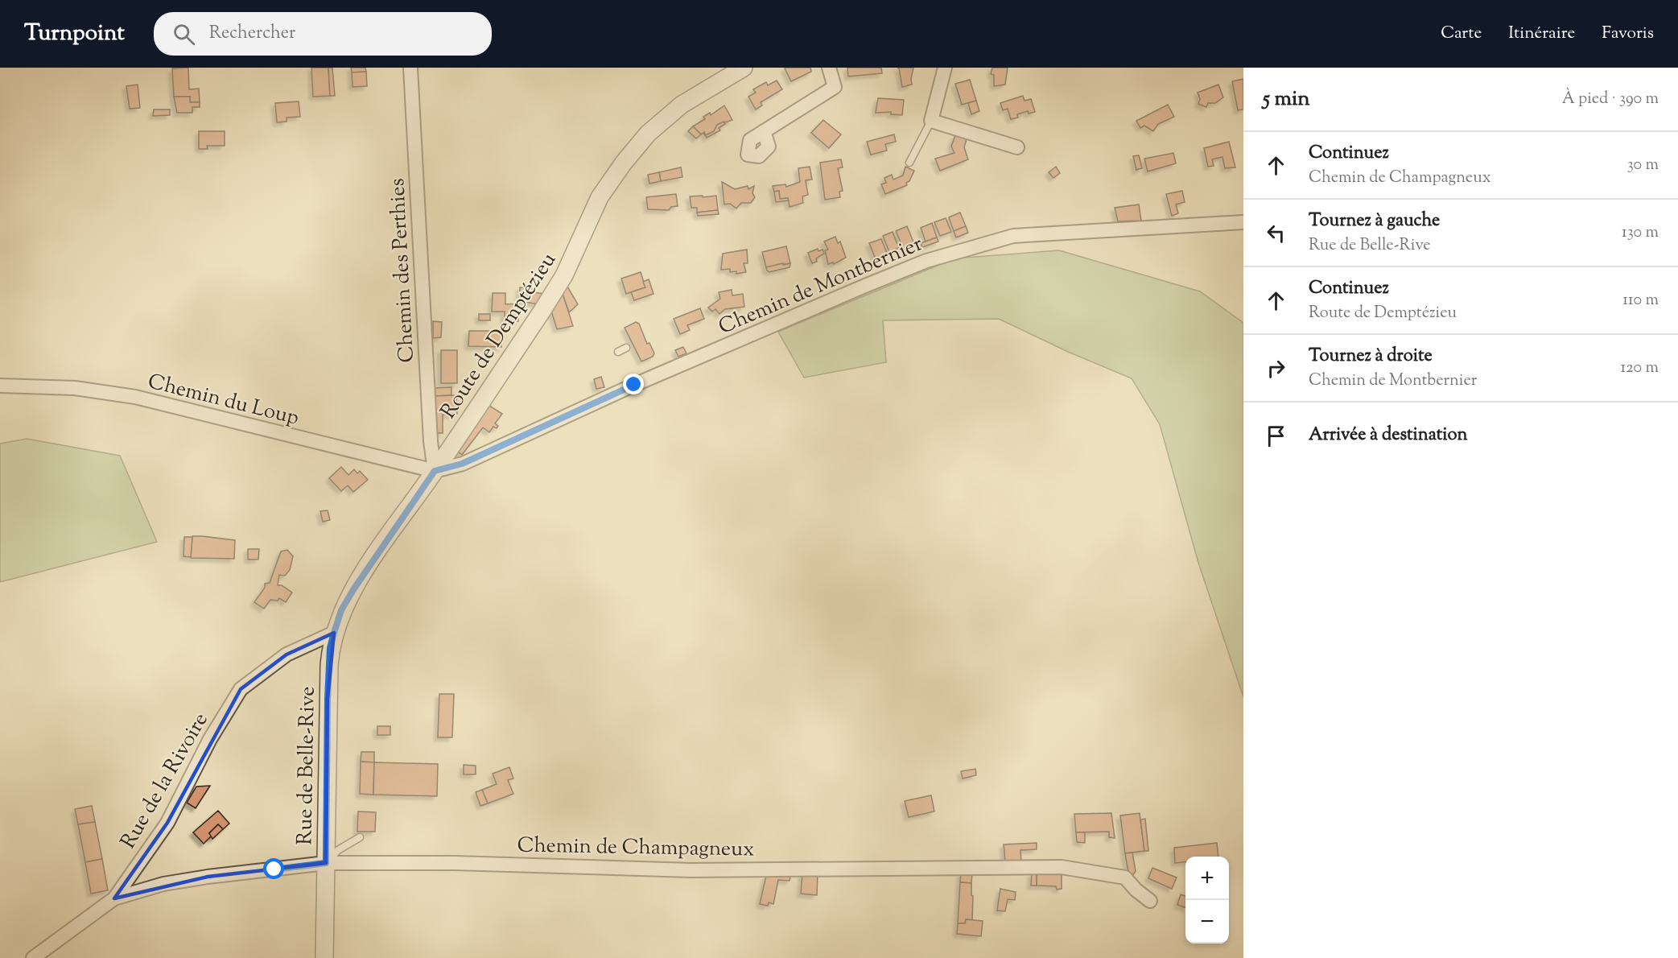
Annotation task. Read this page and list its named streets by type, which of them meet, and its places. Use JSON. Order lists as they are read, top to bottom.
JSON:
{
  "streets": {
    "street": [
      "Chemin des Perthies",
      "Chemin de Montbernier",
      "Route de Demptézieu",
      "Chemin du Loup",
      "Rue de Belle-Rive",
      "Rue de la Rivoire",
      "Chemin de Champagneux"
    ]
  },
  "crossings": [
    ["Chemin des Perthies", "Chemin de Montbernier"],
    ["Chemin des Perthies", "Route de Demptézieu"],
    ["Chemin des Perthies", "Chemin du Loup"],
    ["Chemin de Montbernier", "Route de Demptézieu"],
    ["Chemin de Montbernier", "Chemin du Loup"],
    ["Route de Demptézieu", "Chemin du Loup"],
    ["Route de Demptézieu", "Rue de Belle-Rive"],
    ["Route de Demptézieu", "Rue de la Rivoire"],
    ["Rue de Belle-Rive", "Rue de la Rivoire"],
    ["Rue de Belle-Rive", "Chemin de Champagneux"],
    ["Rue de la Rivoire", "Chemin de Champagneux"]
  ],
  "page": {
    "header": "Turnpoint",
    "search": "Rechercher",
    "nav": ["Carte", "Itinéraire", "Favoris"],
    "heading": ["5 min", "À pied · 390 m"],
    "list": [
      ["Continuez", "Chemin de Champagneux", "30 m"],
      ["Tournez à gauche", "Rue de Belle-Rive", "130 m"],
      ["Continuez", "Route de Demptézieu", "110 m"],
      ["Tournez à droite", "Chemin de Montbernier", "120 m"],
      "Arrivée à destination"
    ],
    "map_buttons": ["+", "−"]
  }
}
